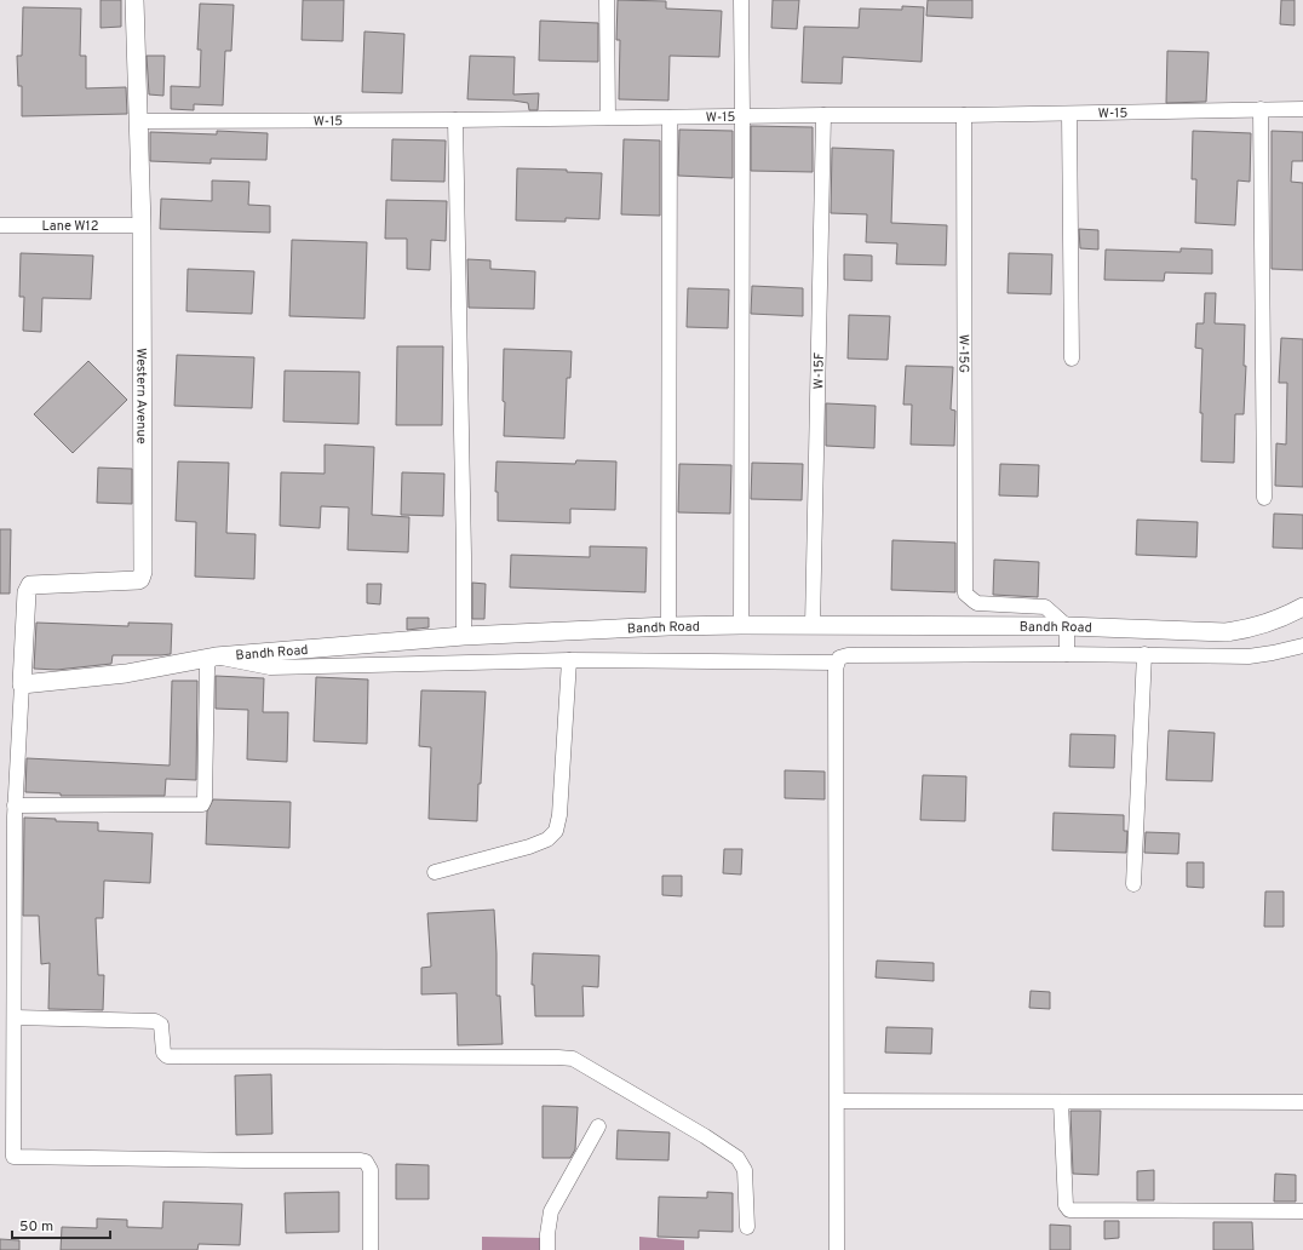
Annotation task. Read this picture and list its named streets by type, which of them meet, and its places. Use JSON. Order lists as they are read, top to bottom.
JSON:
{
  "streets": {
    "street": [
      "W-15",
      "Lane W12",
      "W-15G",
      "W-15F",
      "Western Avenue",
      "Bandh Road"
    ]
  },
  "crossings": [
    ["W-15", "W-15G"],
    ["W-15", "W-15F"],
    ["W-15", "Western Avenue"],
    ["Lane W12", "Western Avenue"],
    ["W-15G", "Bandh Road"],
    ["W-15F", "Bandh Road"],
    ["Western Avenue", "Bandh Road"]
  ],
  "scale_bar": "50 m"
}
